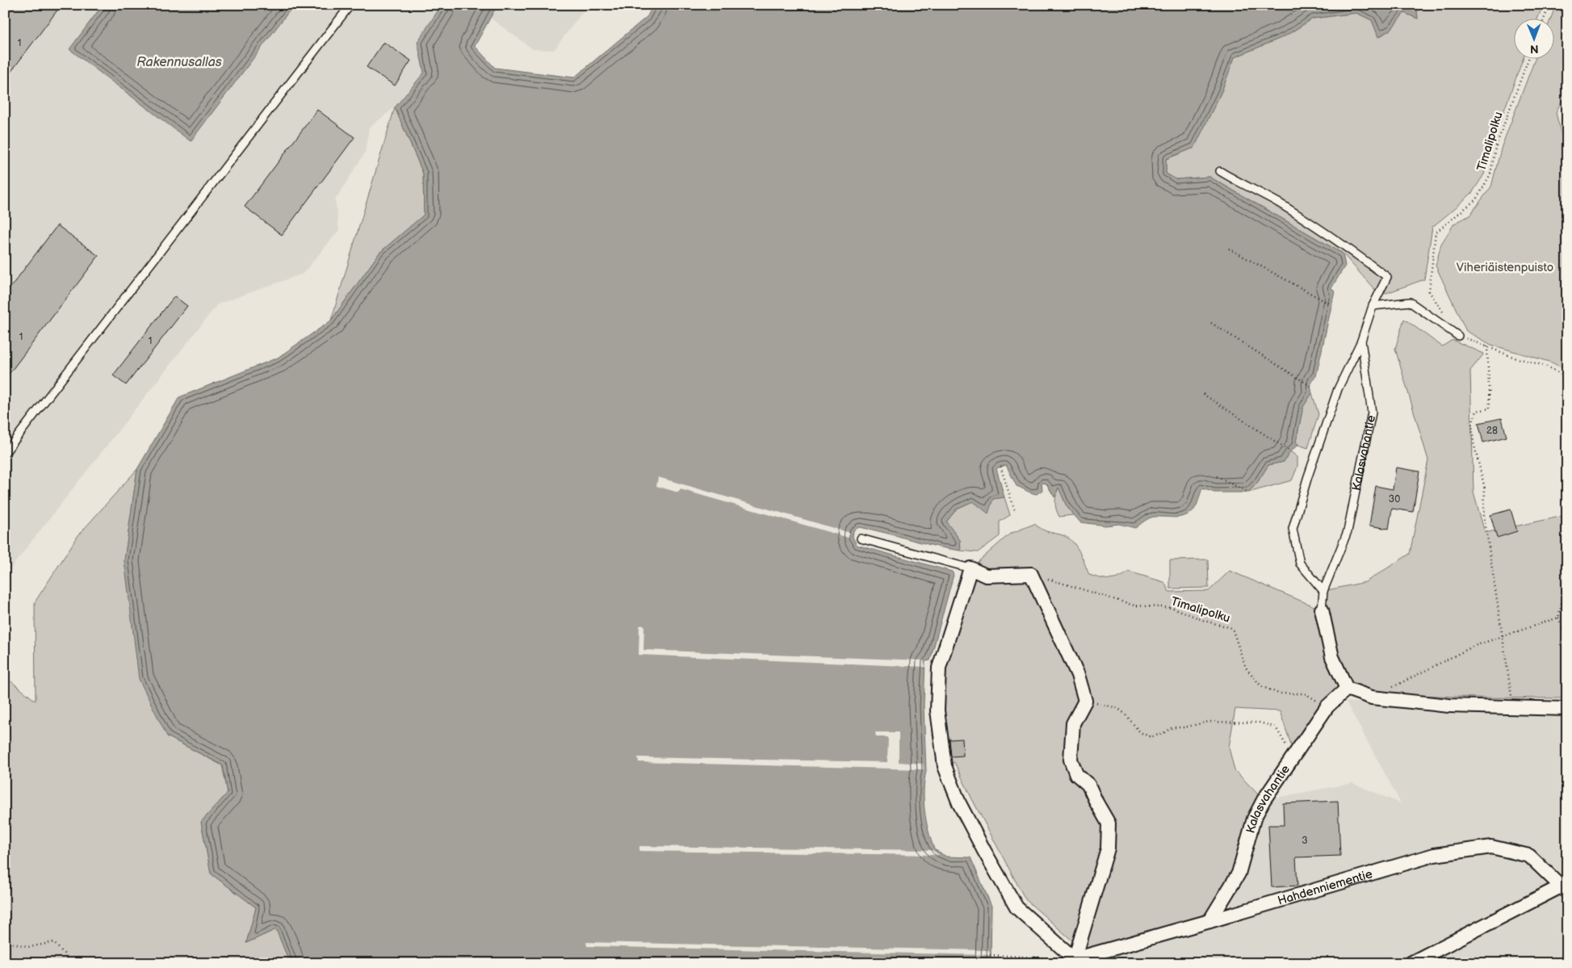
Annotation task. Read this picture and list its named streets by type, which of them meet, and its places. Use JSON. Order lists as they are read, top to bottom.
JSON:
{
  "streets": {
    "street": ["Kalasvahantie", "Hahdenniementie"],
    "path": ["Timalipolku"]
  },
  "crossings": [
    ["Timalipolku", "Kalasvahantie"],
    ["Kalasvahantie", "Hahdenniementie"]
  ],
  "water": ["Rakennusallas"],
  "parks": ["Viheriäistenpuisto"],
  "house_numbers": [
    "1",
    "1",
    "1",
    "28",
    "30",
    "3"
  ],
  "north": "bottom"
}
